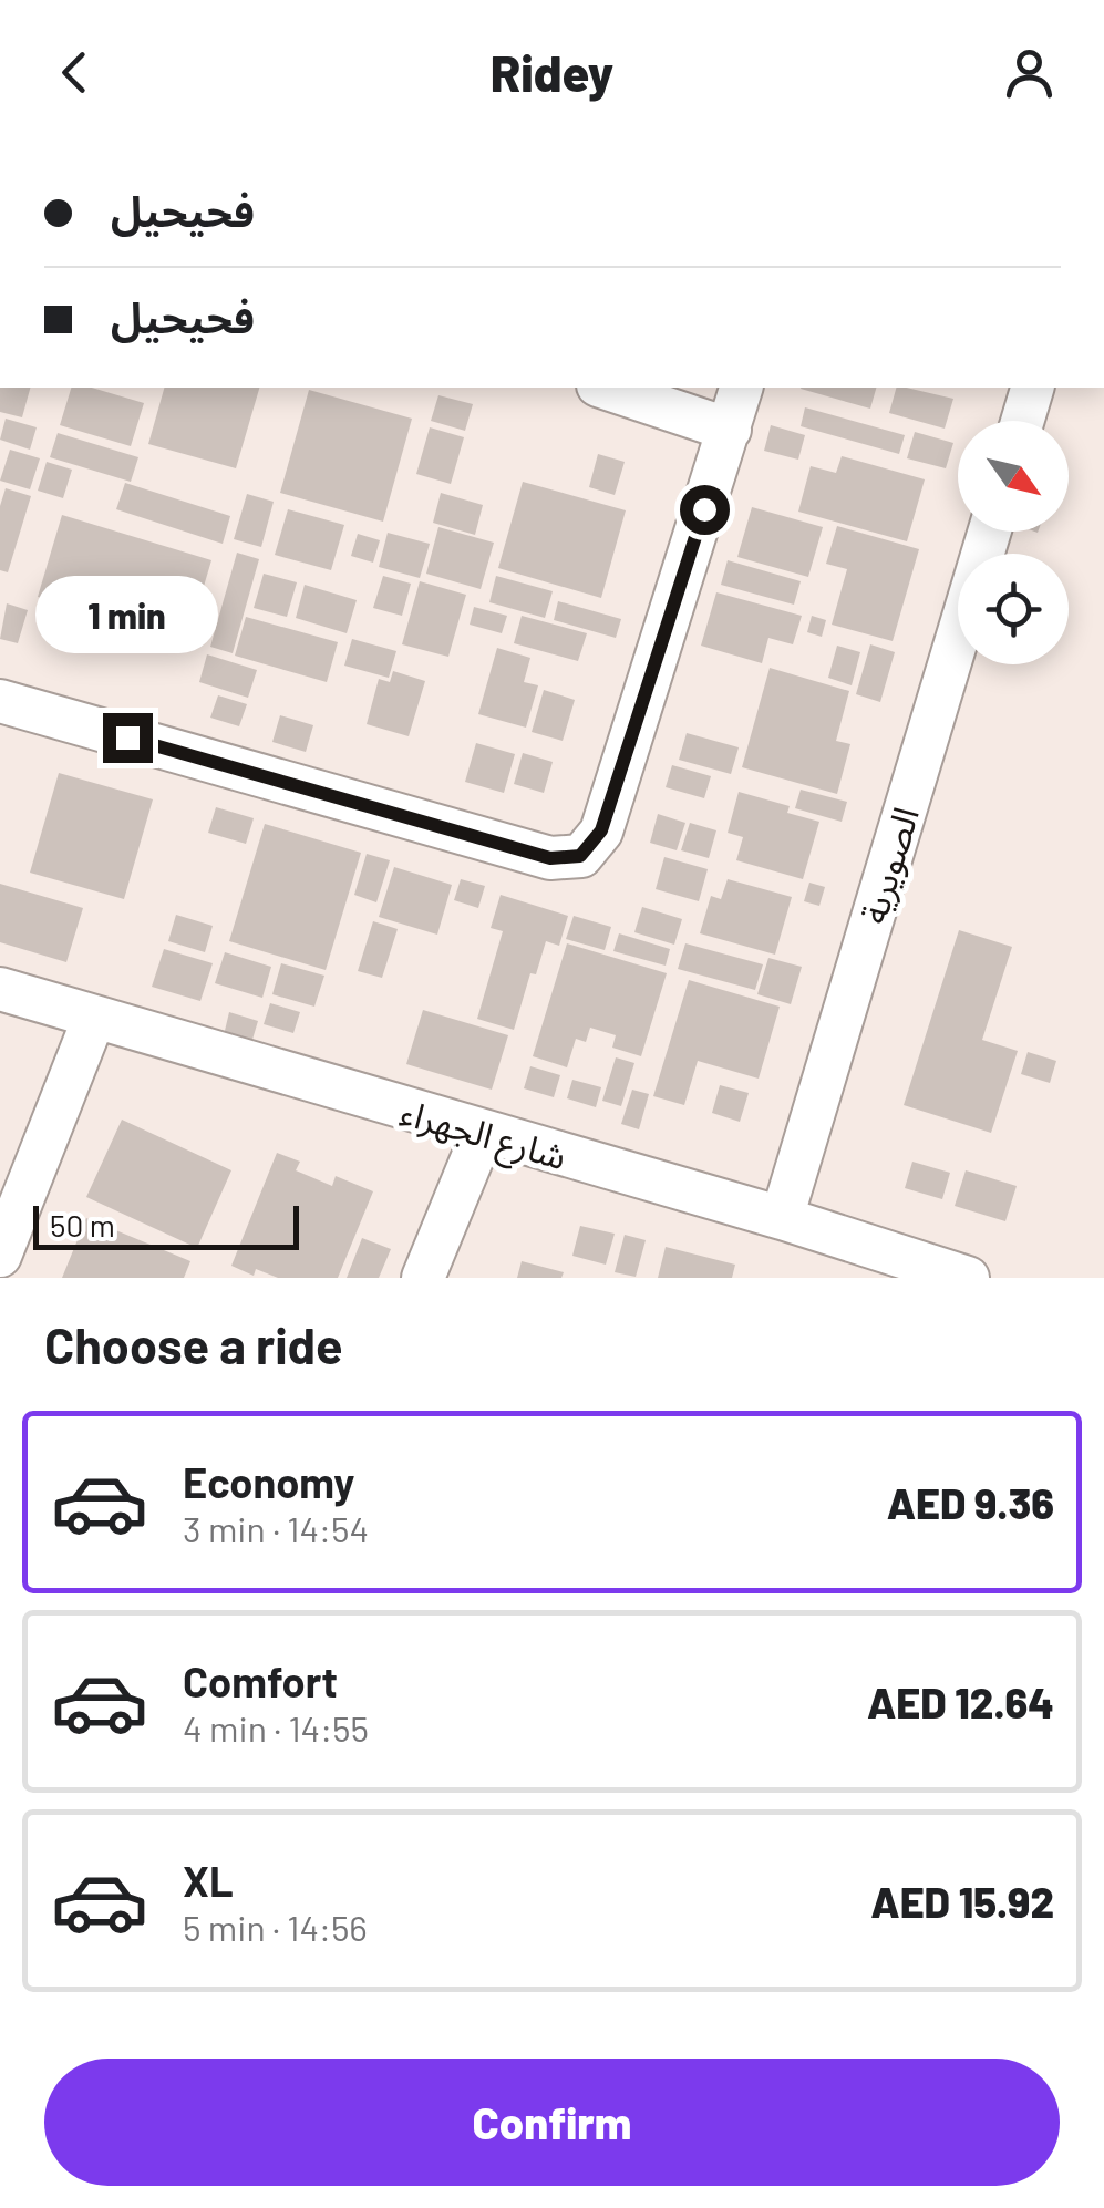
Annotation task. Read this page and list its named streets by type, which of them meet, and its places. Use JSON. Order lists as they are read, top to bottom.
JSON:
{
  "streets": {
    "street": ["الصويرية", "شارع الجهراء"]
  },
  "crossings": [
    ["الصويرية", "شارع الجهراء"]
  ],
  "scale_bar": "50 m",
  "north": "bottom right",
  "page": {
    "header": "Ridey",
    "banner": ["فحيحيل", "فحيحيل"],
    "bubble": "1 min",
    "scale": "50 m",
    "heading": "Choose a ride",
    "list": [
      {
        "name": "Economy",
        "note": "3 min · 14:54",
        "value": "AED 9.36"
      },
      {
        "name": "Comfort",
        "note": "4 min · 14:55",
        "value": "AED 12.64"
      },
      {
        "name": "XL",
        "note": "5 min · 14:56",
        "value": "AED 15.92"
      }
    ],
    "buttons": "Confirm"
  }
}
